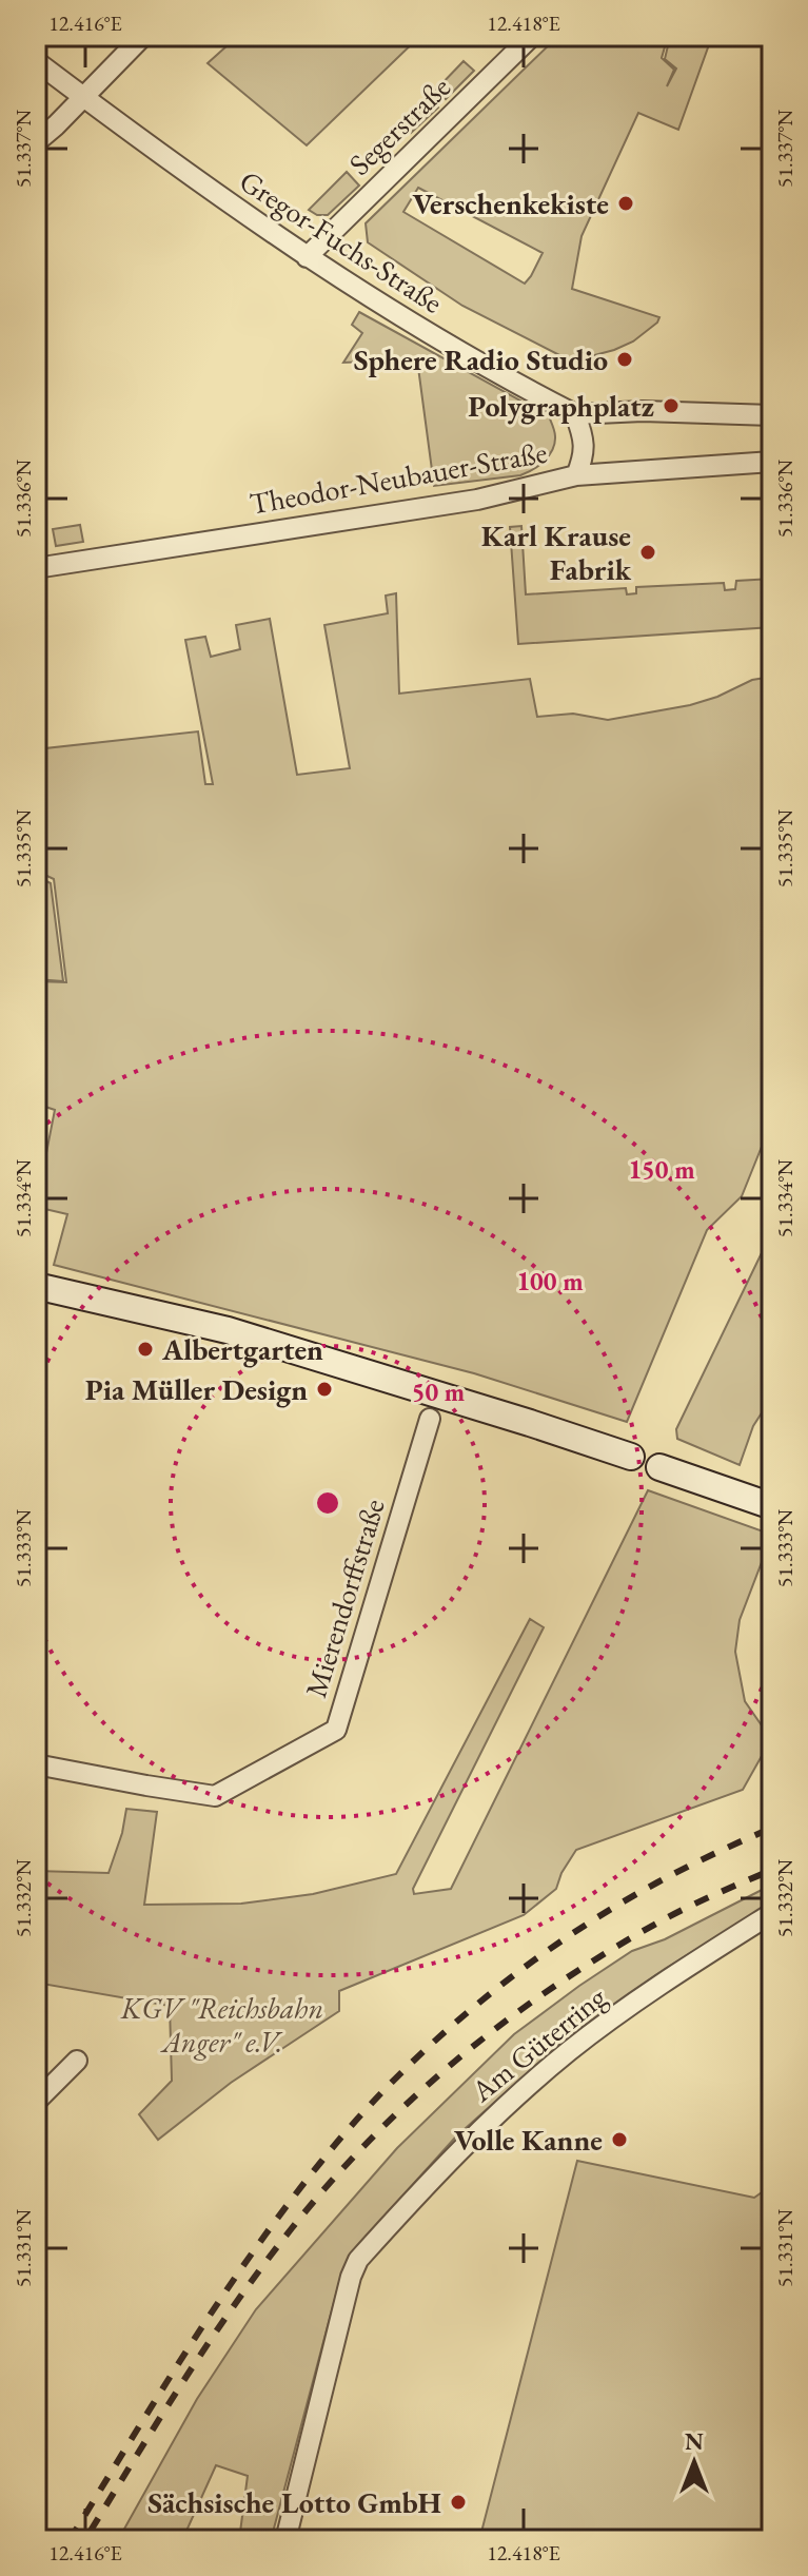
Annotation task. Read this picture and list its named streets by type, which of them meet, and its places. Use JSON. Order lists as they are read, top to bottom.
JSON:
{
  "streets": {
    "street": [
      "Segerstraße",
      "Gregor-Fuchs-Straße",
      "Theodor-Neubauer-Straße",
      "Mierendorffstraße",
      "Am Güterring"
    ]
  },
  "crossings": [
    ["Segerstraße", "Gregor-Fuchs-Straße"],
    ["Gregor-Fuchs-Straße", "Theodor-Neubauer-Straße"]
  ],
  "parks": ["KGV \"Reichsbahn Anger\" e.V."],
  "places": [
    "Verschenkekiste",
    "Sphere Radio Studio",
    "Polygraphplatz",
    "Karl Krause Fabrik",
    "Albertgarten",
    "Pia Müller Design",
    "Volle Kanne",
    "Sächsische Lotto GmbH"
  ],
  "north": "top",
  "coordinates": [
    "12.416°E",
    "12.418°E",
    "51.337°N",
    "51.336°N",
    "51.335°N",
    "51.334°N",
    "51.333°N",
    "51.332°N",
    "51.331°N"
  ],
  "rings": ["150 m", "100 m", "50 m"]
}
